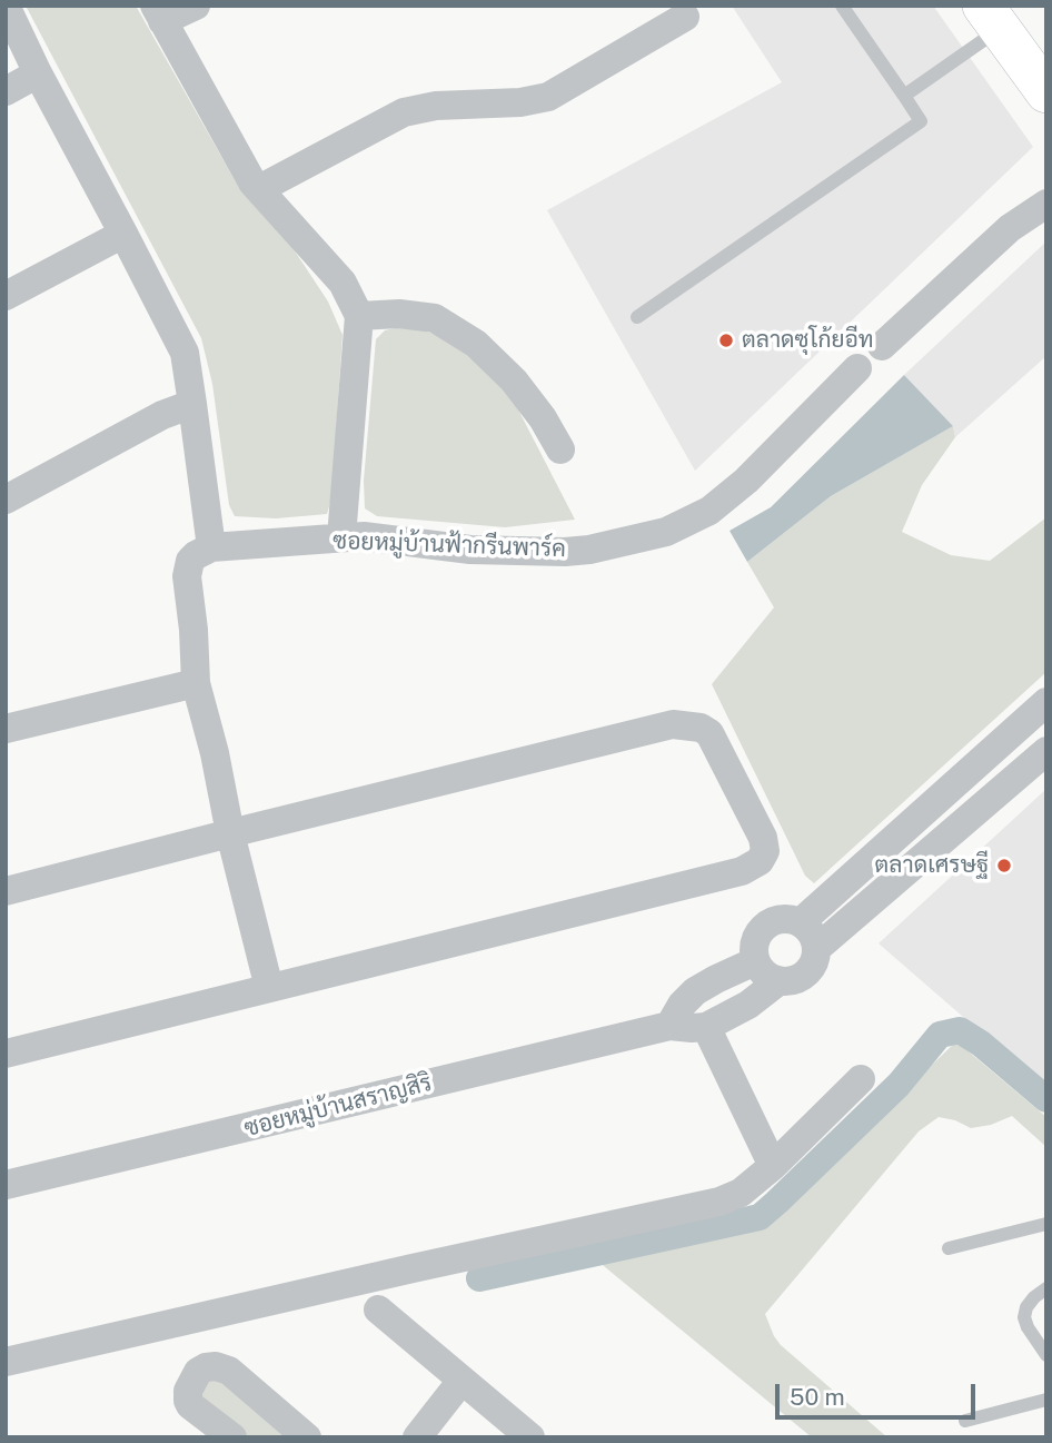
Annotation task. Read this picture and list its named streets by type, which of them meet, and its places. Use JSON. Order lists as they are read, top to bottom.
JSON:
{
  "streets": {
    "street": ["ซอยหมู่บ้านฟ้ากรีนพาร์ค", "ซอยหมู่บ้านสราญสิริ"]
  },
  "places": ["ตลาดซุโก้ยอีท", "ตลาดเศรษฐี"],
  "scale_bar": "50 m"
}
